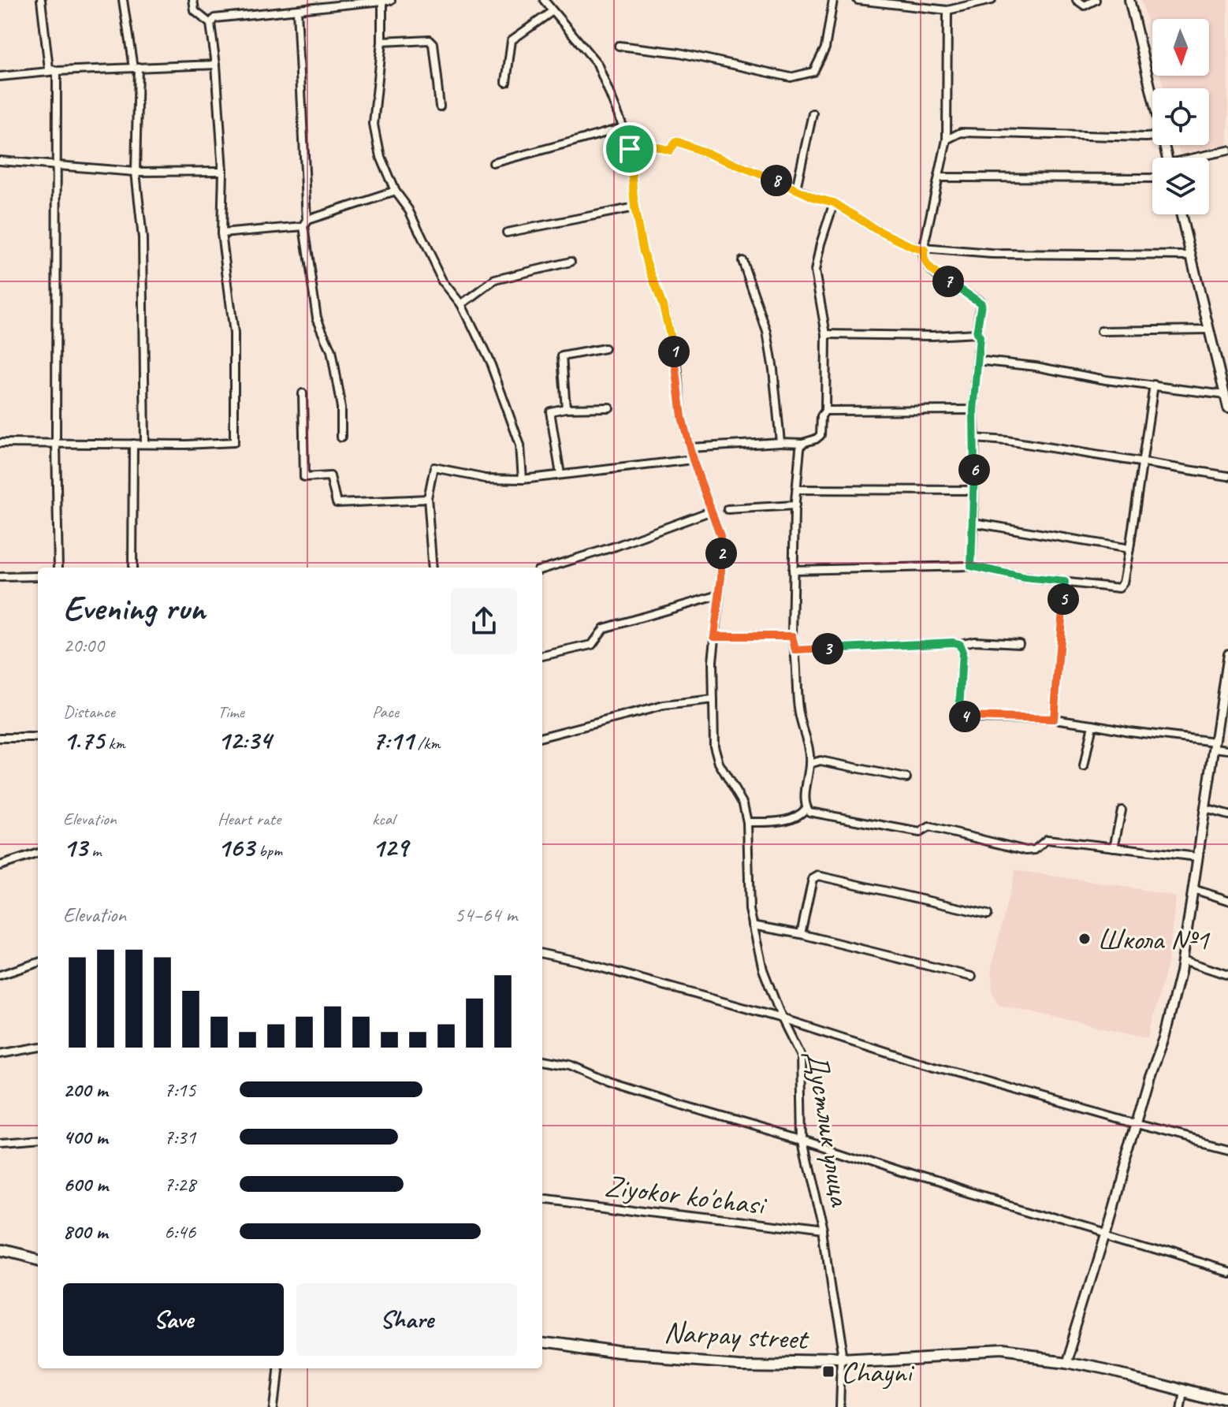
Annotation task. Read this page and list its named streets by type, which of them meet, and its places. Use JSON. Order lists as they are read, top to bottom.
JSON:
{
  "streets": {
    "main road": ["Narpay street"],
    "street": ["Дустлик улица", "Ziyokor ko'chasi"]
  },
  "crossings": [
    ["Дустлик улица", "Ziyokor ko'chasi"],
    ["Дустлик улица", "Narpay street"]
  ],
  "places": {
    "other": ["Школа №1"],
    "transit": ["Chayni"]
  },
  "north": "bottom",
  "page": {
    "pins": [
      "8",
      "7",
      "1",
      "6",
      "2",
      "5",
      "3",
      "4"
    ],
    "heading": ["Evening run", "20:00"],
    "stats": [
      ["Distance", "1.75 km"],
      ["Time", "12:34"],
      ["Pace", "7:11 /km"],
      ["Elevation", "13 m"],
      ["Heart rate", "163 bpm"],
      ["kcal", "129"]
    ],
    "chart": ["Elevation", "54–64 m"],
    "list": [
      {
        "name": "200 m",
        "note": "7:15"
      },
      {
        "name": "400 m",
        "note": "7:31"
      },
      {
        "name": "600 m",
        "note": "7:28"
      },
      {
        "name": "800 m",
        "note": "6:46"
      }
    ],
    "buttons": ["Save", "Share"]
  }
}
